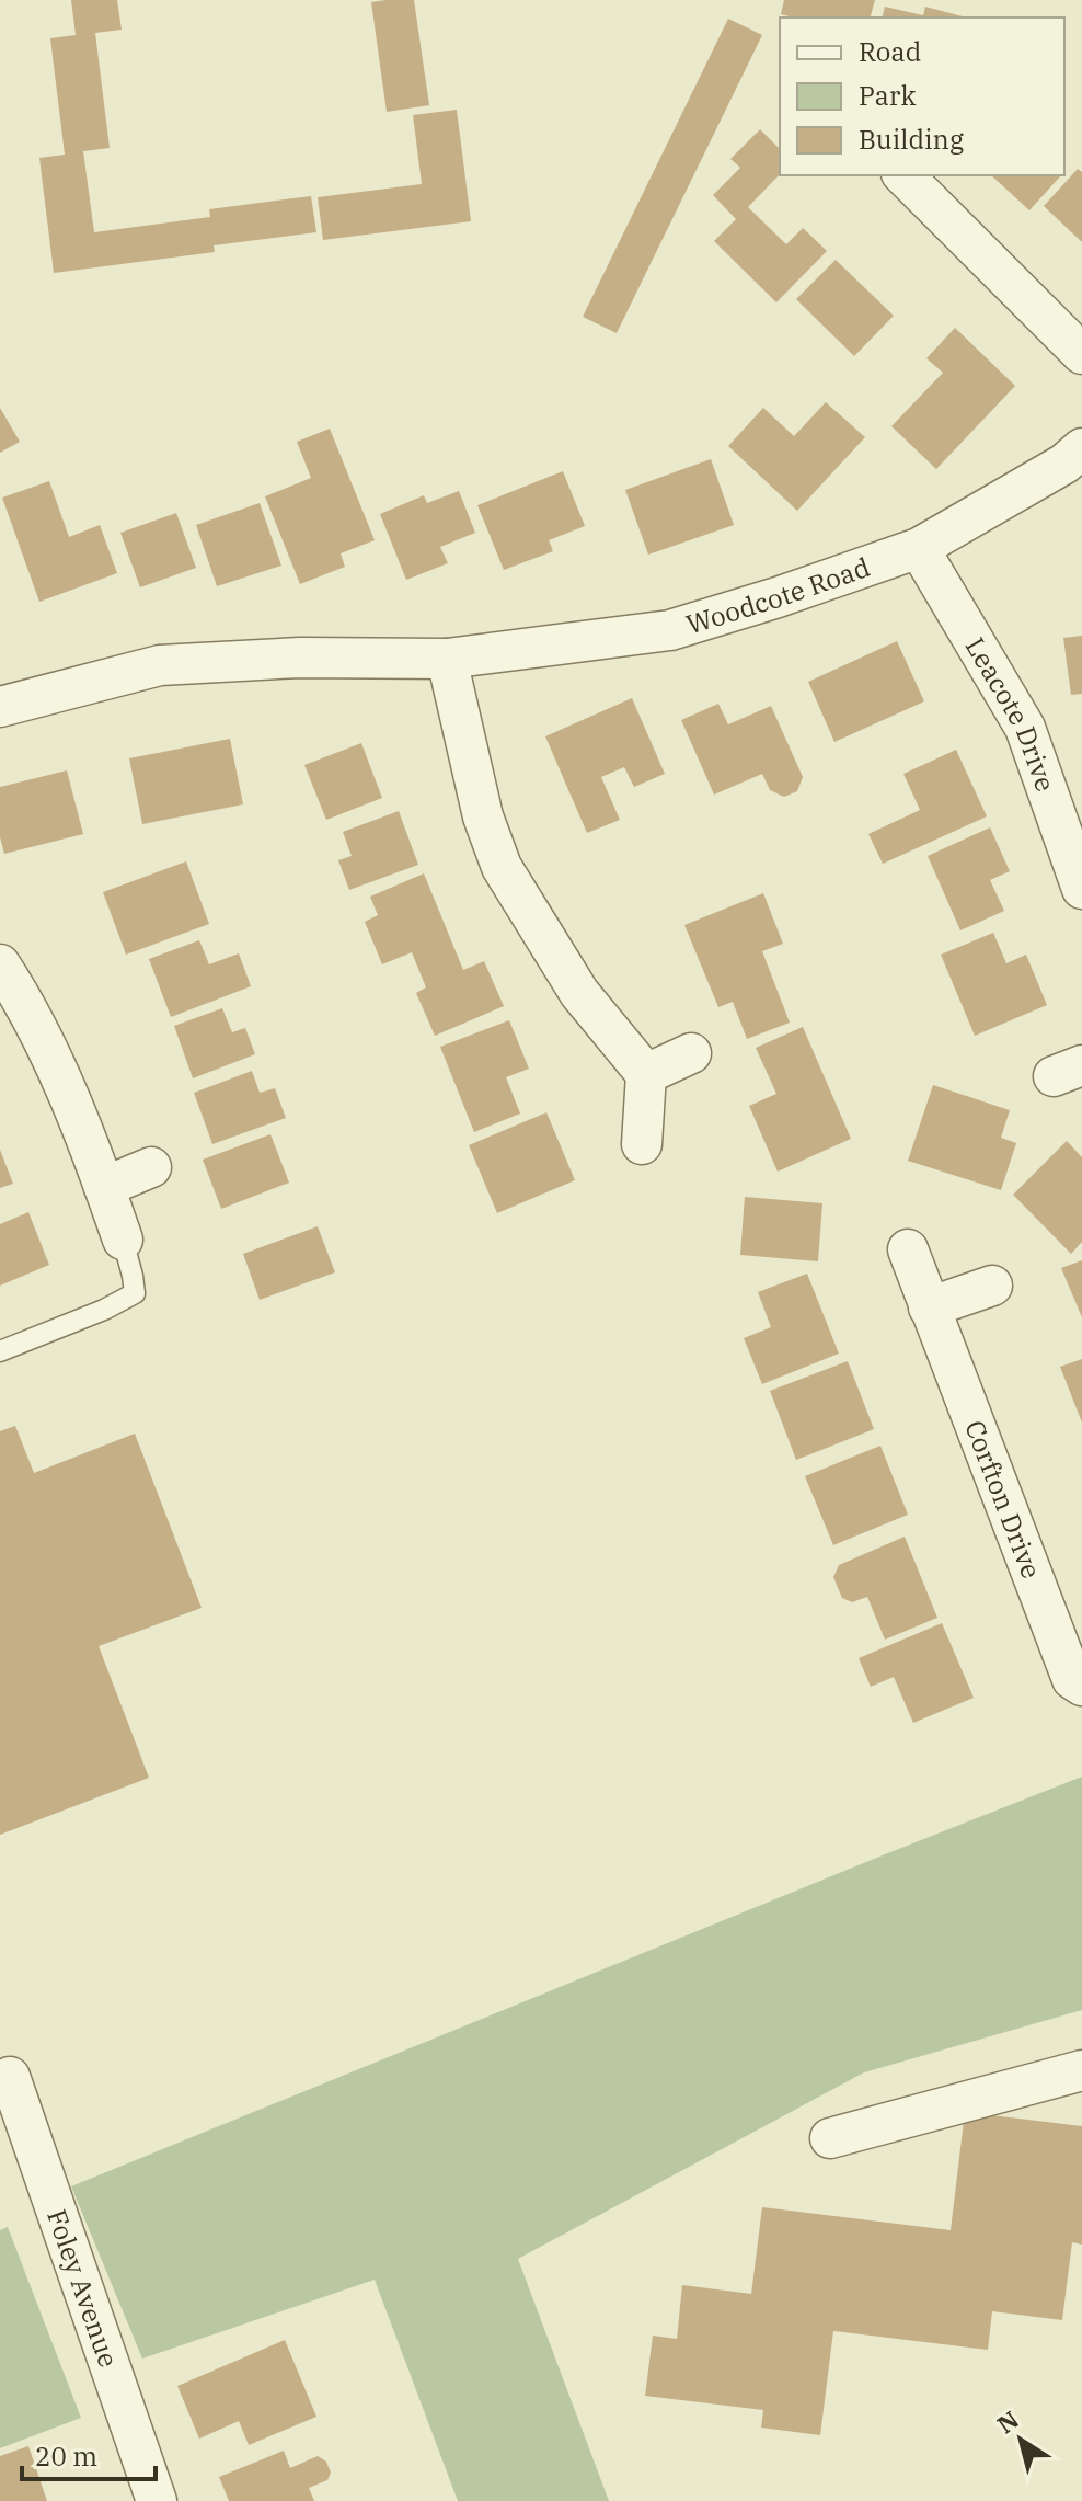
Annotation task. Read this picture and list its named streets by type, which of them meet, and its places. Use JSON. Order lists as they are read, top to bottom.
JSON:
{
  "streets": {
    "street": [
      "Woodcote Road",
      "Leacote Drive",
      "Corfton Drive",
      "Foley Avenue"
    ]
  },
  "crossings": [
    ["Woodcote Road", "Leacote Drive"]
  ],
  "legend": ["Road", "Park", "Building"],
  "scale_bar": "20 m",
  "north": "top left"
}
